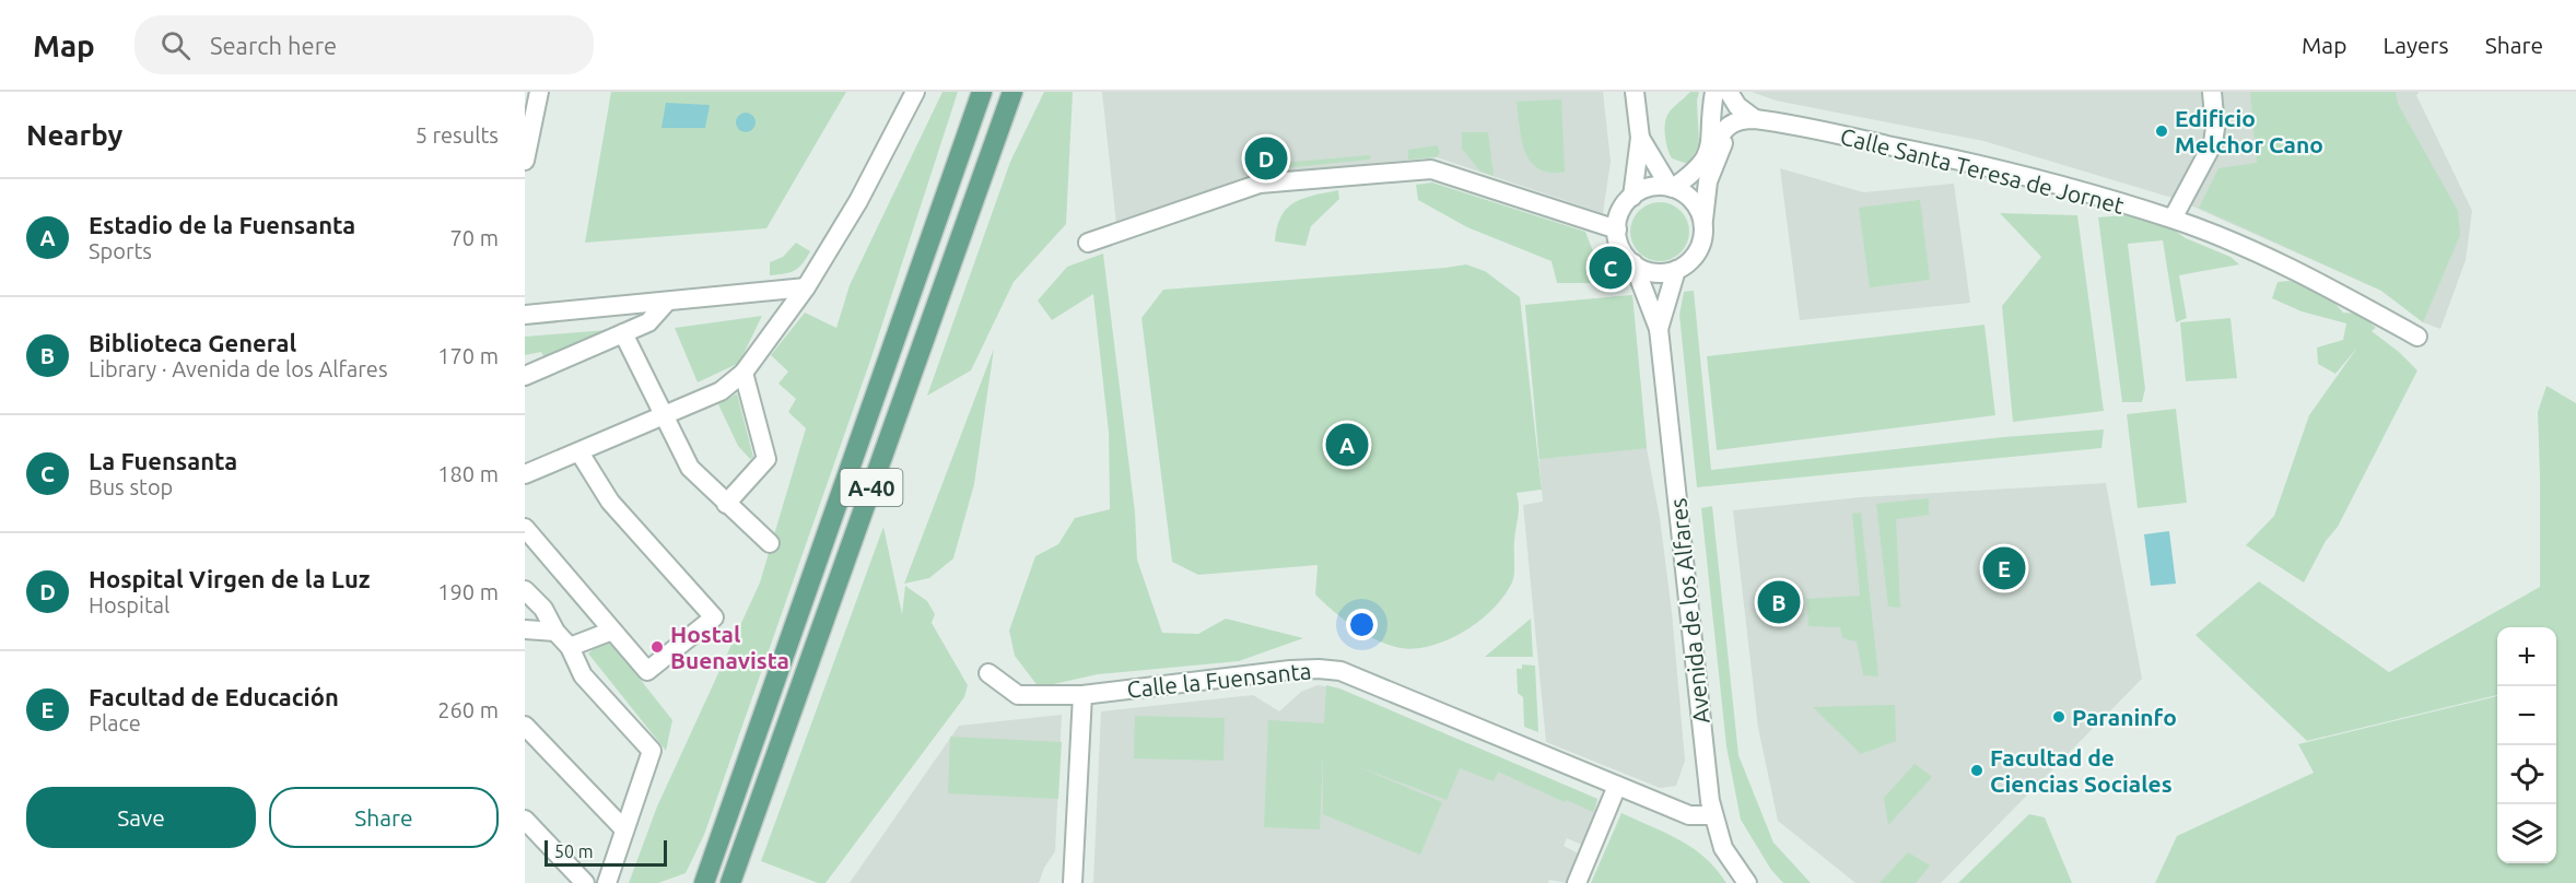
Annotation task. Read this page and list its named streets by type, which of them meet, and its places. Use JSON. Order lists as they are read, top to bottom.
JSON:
{
  "streets": {
    "main road": ["A-40"],
    "street": ["Calle Santa Teresa de Jornet", "Avenida de los Alfares", "Calle la Fuensanta"]
  },
  "crossings": [
    ["Avenida de los Alfares", "Calle la Fuensanta"]
  ],
  "places": [
    "Edificio Melchor Cano",
    "Hostal Buenavista",
    "Paraninfo",
    "Facultad de Ciencias Sociales"
  ],
  "scale_bar": "50 m",
  "page": {
    "header": "Map",
    "search": "Search here",
    "nav": ["Map", "Layers", "Share"],
    "heading": ["Nearby", "5 results"],
    "pins": [
      "D",
      "C",
      "A",
      "E",
      "B"
    ],
    "list": [
      {
        "mark": "A",
        "name": "Estadio de la Fuensanta",
        "note": "Sports",
        "value": "70 m"
      },
      {
        "mark": "B",
        "name": "Biblioteca General",
        "note": "Library · Avenida de los Alfares",
        "value": "170 m"
      },
      {
        "mark": "C",
        "name": "La Fuensanta",
        "note": "Bus stop",
        "value": "180 m"
      },
      {
        "mark": "D",
        "name": "Hospital Virgen de la Luz",
        "note": "Hospital",
        "value": "190 m"
      },
      {
        "mark": "E",
        "name": "Facultad de Educación",
        "note": "Place",
        "value": "260 m"
      }
    ],
    "map_buttons": ["+", "−"],
    "buttons": ["Save", "Share"],
    "scale": "50 m"
  }
}
